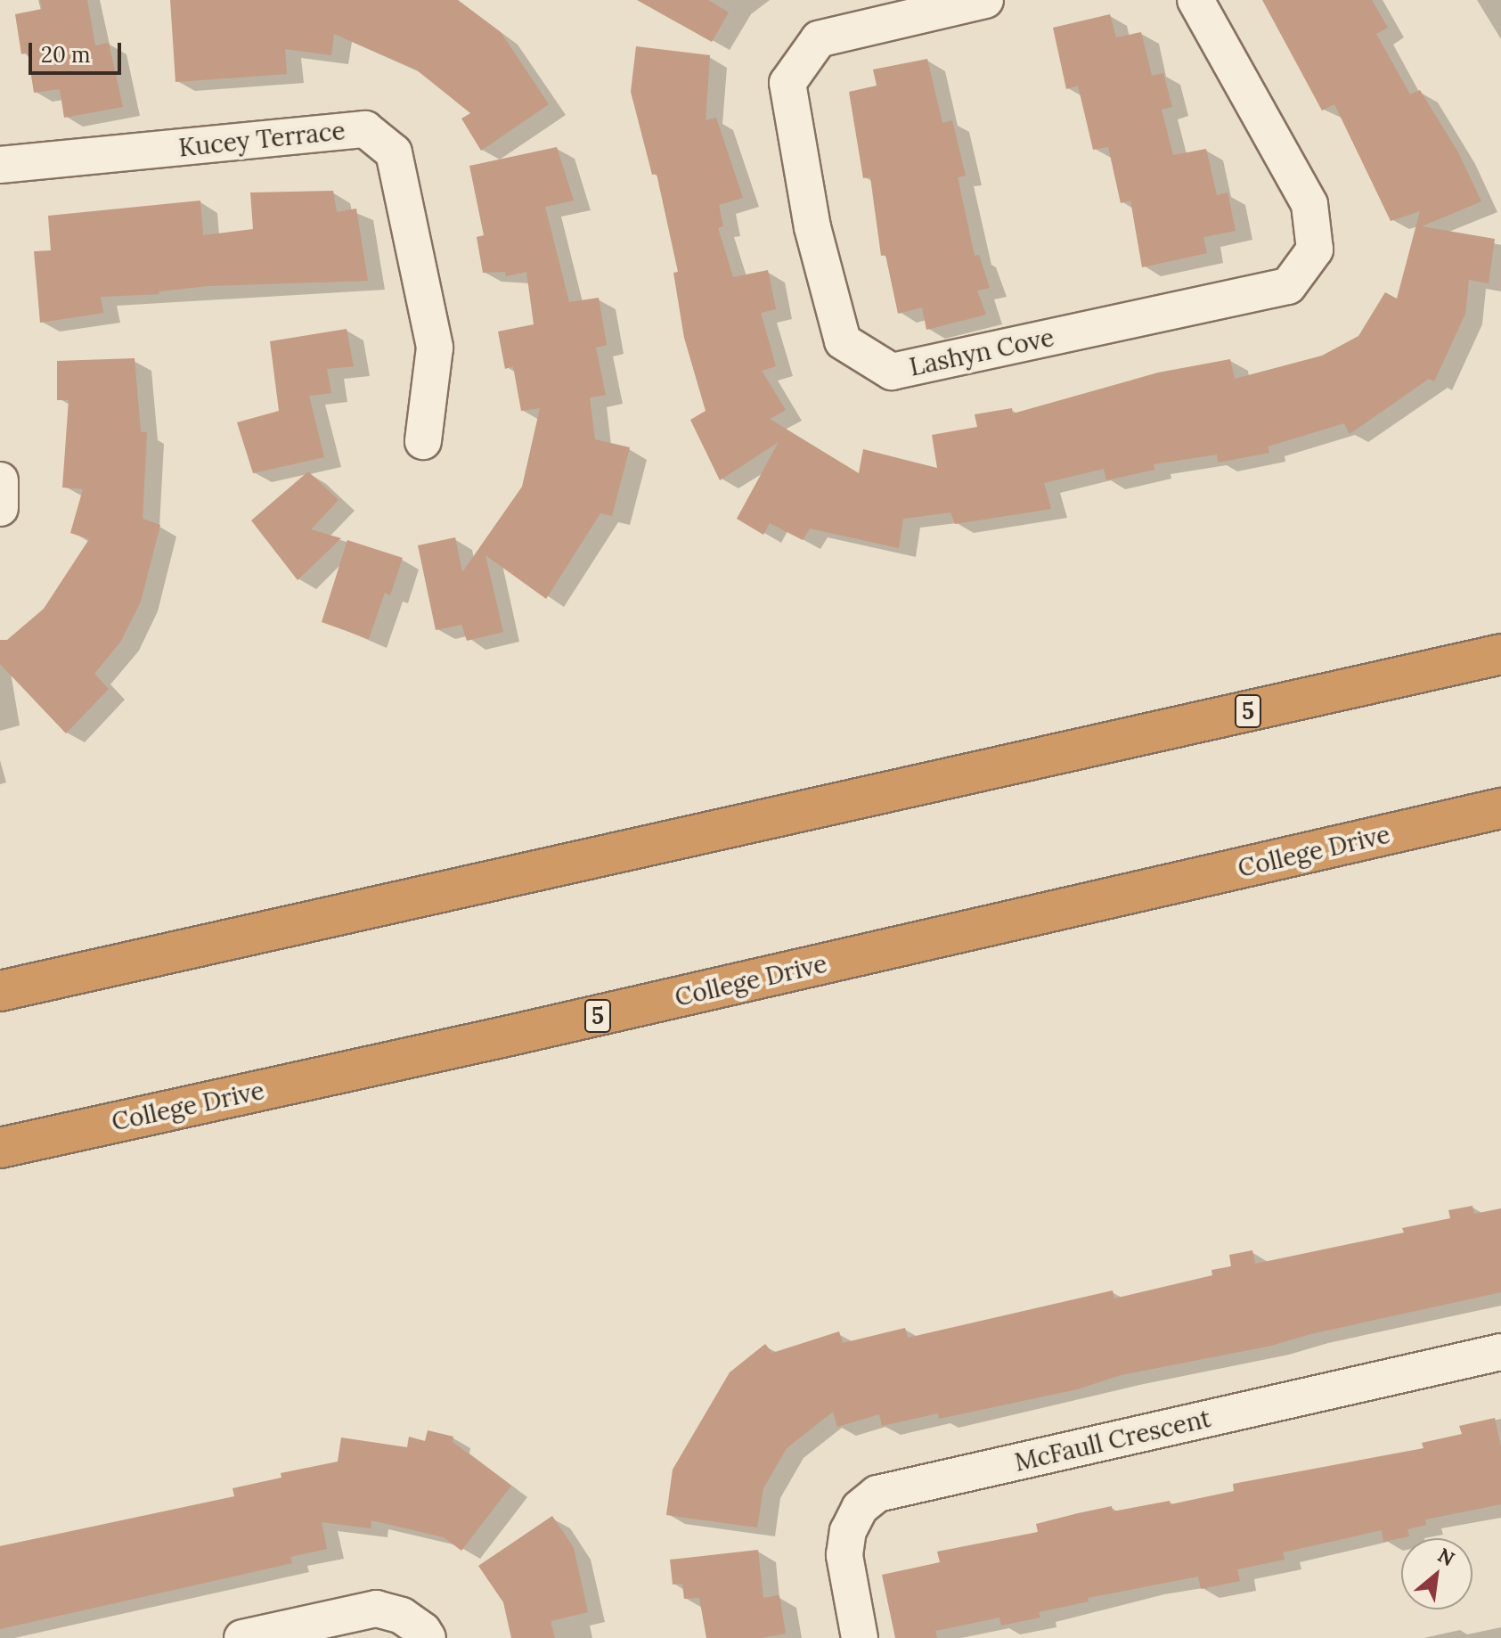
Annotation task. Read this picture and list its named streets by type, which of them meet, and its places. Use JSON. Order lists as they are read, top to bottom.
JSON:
{
  "streets": {
    "highway": ["5", "College Drive"],
    "street": ["Kucey Terrace", "Lashyn Cove", "McFaull Crescent"]
  },
  "scale_bar": "20 m",
  "north": "top right"
}
